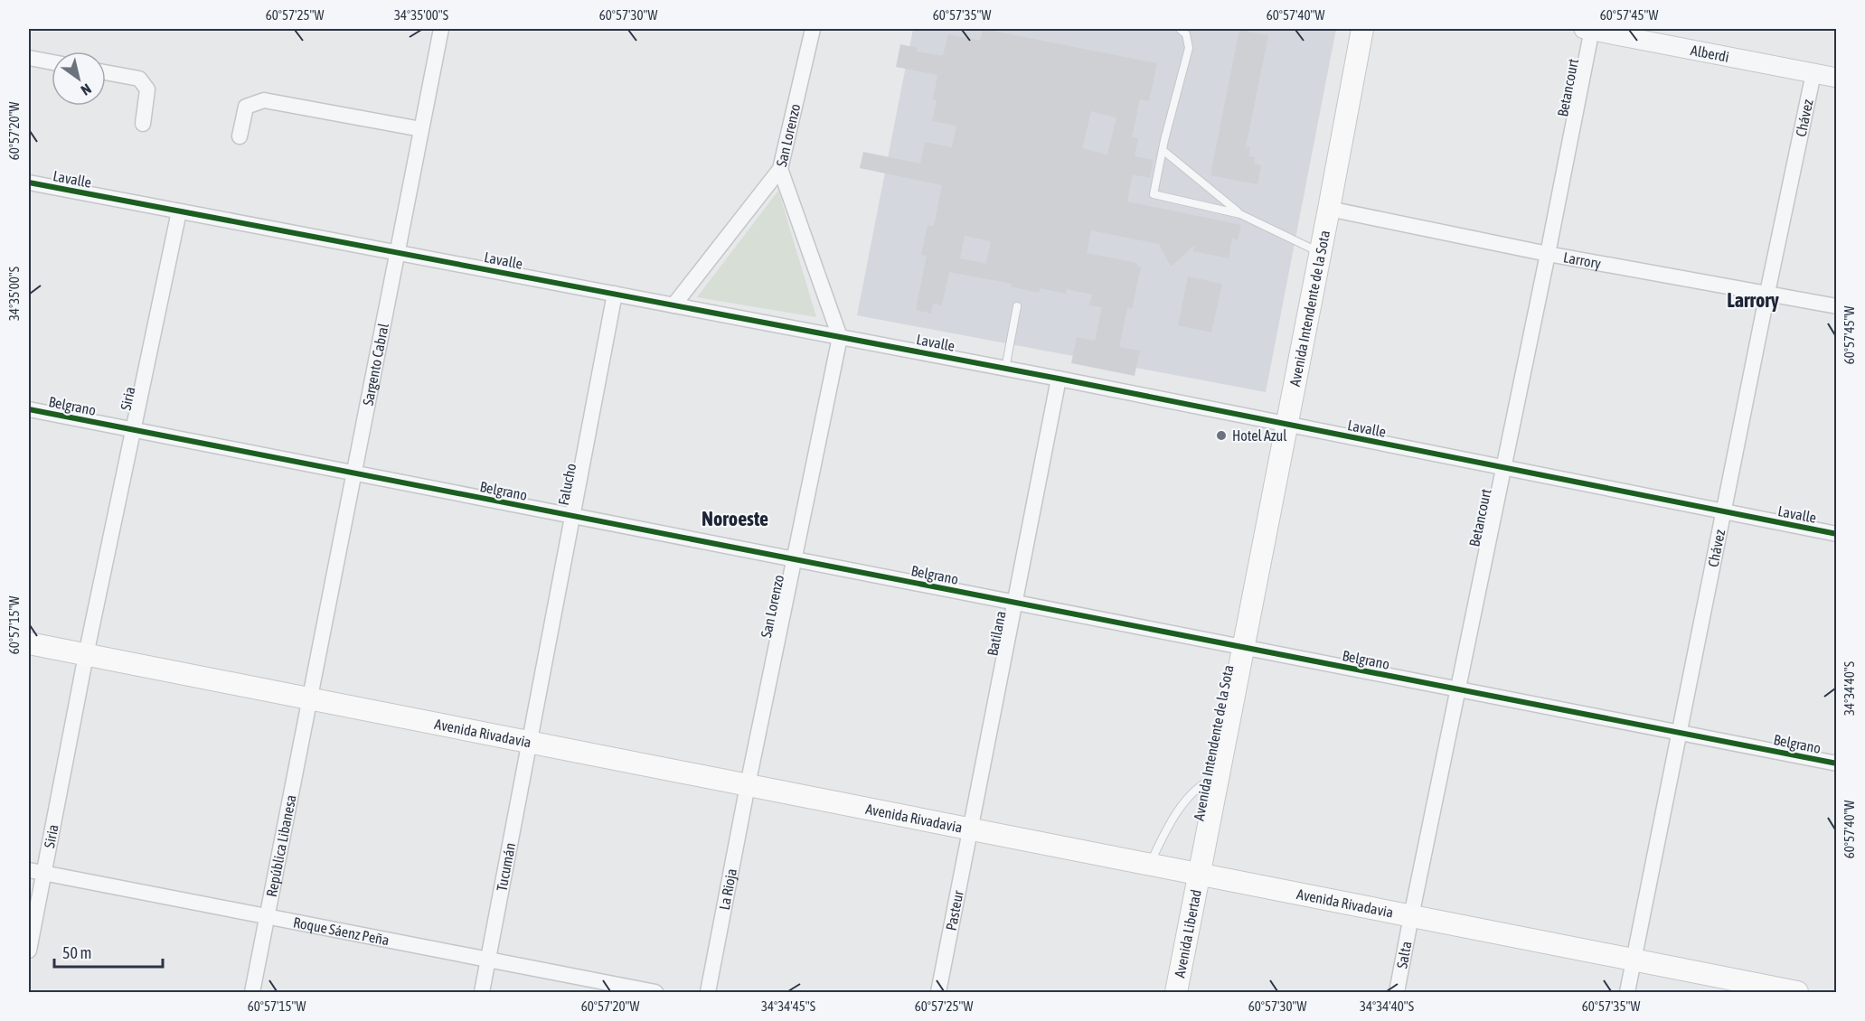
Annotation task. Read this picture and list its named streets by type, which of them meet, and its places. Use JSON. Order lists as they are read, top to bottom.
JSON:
{
  "streets": {
    "main road": ["Avenida Intendente de la Sota", "Avenida Rivadavia", "Avenida Libertad"],
    "street": [
      "Alberdi",
      "Betancourt",
      "Chávez",
      "San Lorenzo",
      "Lavalle",
      "Larrory",
      "Sargento Cabral",
      "Siria",
      "Belgrano",
      "Falucho",
      "Batilana",
      "República Libanesa",
      "Tucumán",
      "La Rioja",
      "Pasteur",
      "Roque Sáenz Peña",
      "Salta"
    ]
  },
  "crossings": [
    ["Alberdi", "Betancourt"],
    ["Alberdi", "Chávez"],
    ["Betancourt", "Lavalle"],
    ["Betancourt", "Larrory"],
    ["Betancourt", "Belgrano"],
    ["Betancourt", "Avenida Rivadavia"],
    ["Betancourt", "Salta"],
    ["Chávez", "Lavalle"],
    ["Chávez", "Larrory"],
    ["Chávez", "Belgrano"],
    ["Chávez", "Avenida Rivadavia"],
    ["San Lorenzo", "Lavalle"],
    ["San Lorenzo", "Belgrano"],
    ["San Lorenzo", "Avenida Rivadavia"],
    ["San Lorenzo", "La Rioja"],
    ["Lavalle", "Avenida Intendente de la Sota"],
    ["Lavalle", "Sargento Cabral"],
    ["Lavalle", "Siria"],
    ["Lavalle", "Falucho"],
    ["Lavalle", "Batilana"],
    ["Larrory", "Avenida Intendente de la Sota"],
    ["Avenida Intendente de la Sota", "Belgrano"],
    ["Avenida Intendente de la Sota", "Avenida Rivadavia"],
    ["Avenida Intendente de la Sota", "Avenida Libertad"],
    ["Sargento Cabral", "Belgrano"],
    ["Sargento Cabral", "Avenida Rivadavia"],
    ["Sargento Cabral", "República Libanesa"],
    ["Siria", "Belgrano"],
    ["Siria", "Avenida Rivadavia"],
    ["Siria", "Roque Sáenz Peña"],
    ["Belgrano", "Falucho"],
    ["Belgrano", "Batilana"],
    ["Falucho", "Avenida Rivadavia"],
    ["Falucho", "Tucumán"],
    ["Batilana", "Avenida Rivadavia"],
    ["Batilana", "Pasteur"],
    ["Avenida Rivadavia", "República Libanesa"],
    ["Avenida Rivadavia", "Tucumán"],
    ["Avenida Rivadavia", "La Rioja"],
    ["Avenida Rivadavia", "Pasteur"],
    ["Avenida Rivadavia", "Avenida Libertad"],
    ["Avenida Rivadavia", "Salta"],
    ["República Libanesa", "Roque Sáenz Peña"],
    ["Tucumán", "Roque Sáenz Peña"]
  ],
  "districts": ["Larrory", "Noroeste"],
  "places": ["Hotel Azul"],
  "scale_bar": "50 m",
  "north": "bottom right",
  "coordinates": [
    "60°57'25\"W",
    "34°35'00\"S",
    "60°57'30\"W",
    "60°57'35\"W",
    "60°57'40\"W",
    "60°57'45\"W",
    "60°57'20\"W",
    "60°57'15\"W",
    "34°34'40\"S",
    "34°34'45\"S"
  ]
}
